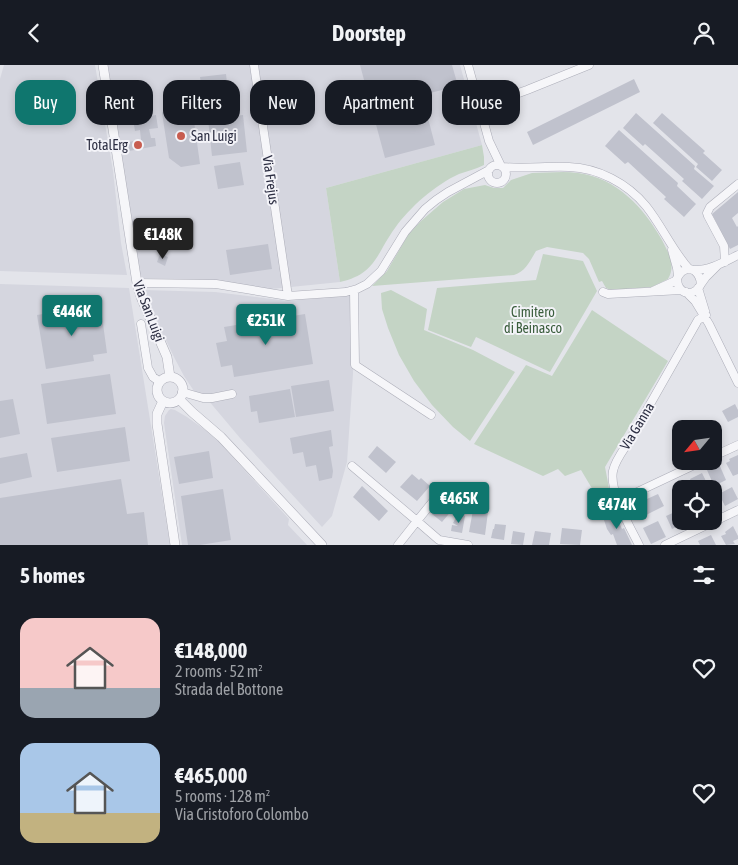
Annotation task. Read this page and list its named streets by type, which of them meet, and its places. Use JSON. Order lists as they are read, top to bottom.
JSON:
{
  "streets": {
    "street": ["Via Frejus", "Via San Luigi", "Via Ganna"]
  },
  "parks": ["Cimitero di Beinasco"],
  "places": ["San Luigi", "TotalErg"],
  "north": "bottom left",
  "page": {
    "header": "Doorstep",
    "chip": [
      "Buy",
      "Rent",
      "Filters",
      "New",
      "Apartment",
      "House"
    ],
    "price": [
      "€148K",
      "€446K",
      "€251K",
      "€465K",
      "€474K"
    ],
    "heading": "5 homes",
    "list": [
      {
        "name": "€148,000",
        "note": "2 rooms · 52 m² · Strada del Bottone"
      },
      {
        "name": "€465,000",
        "note": "5 rooms · 128 m² · Via Cristoforo Colombo"
      }
    ]
  }
}
